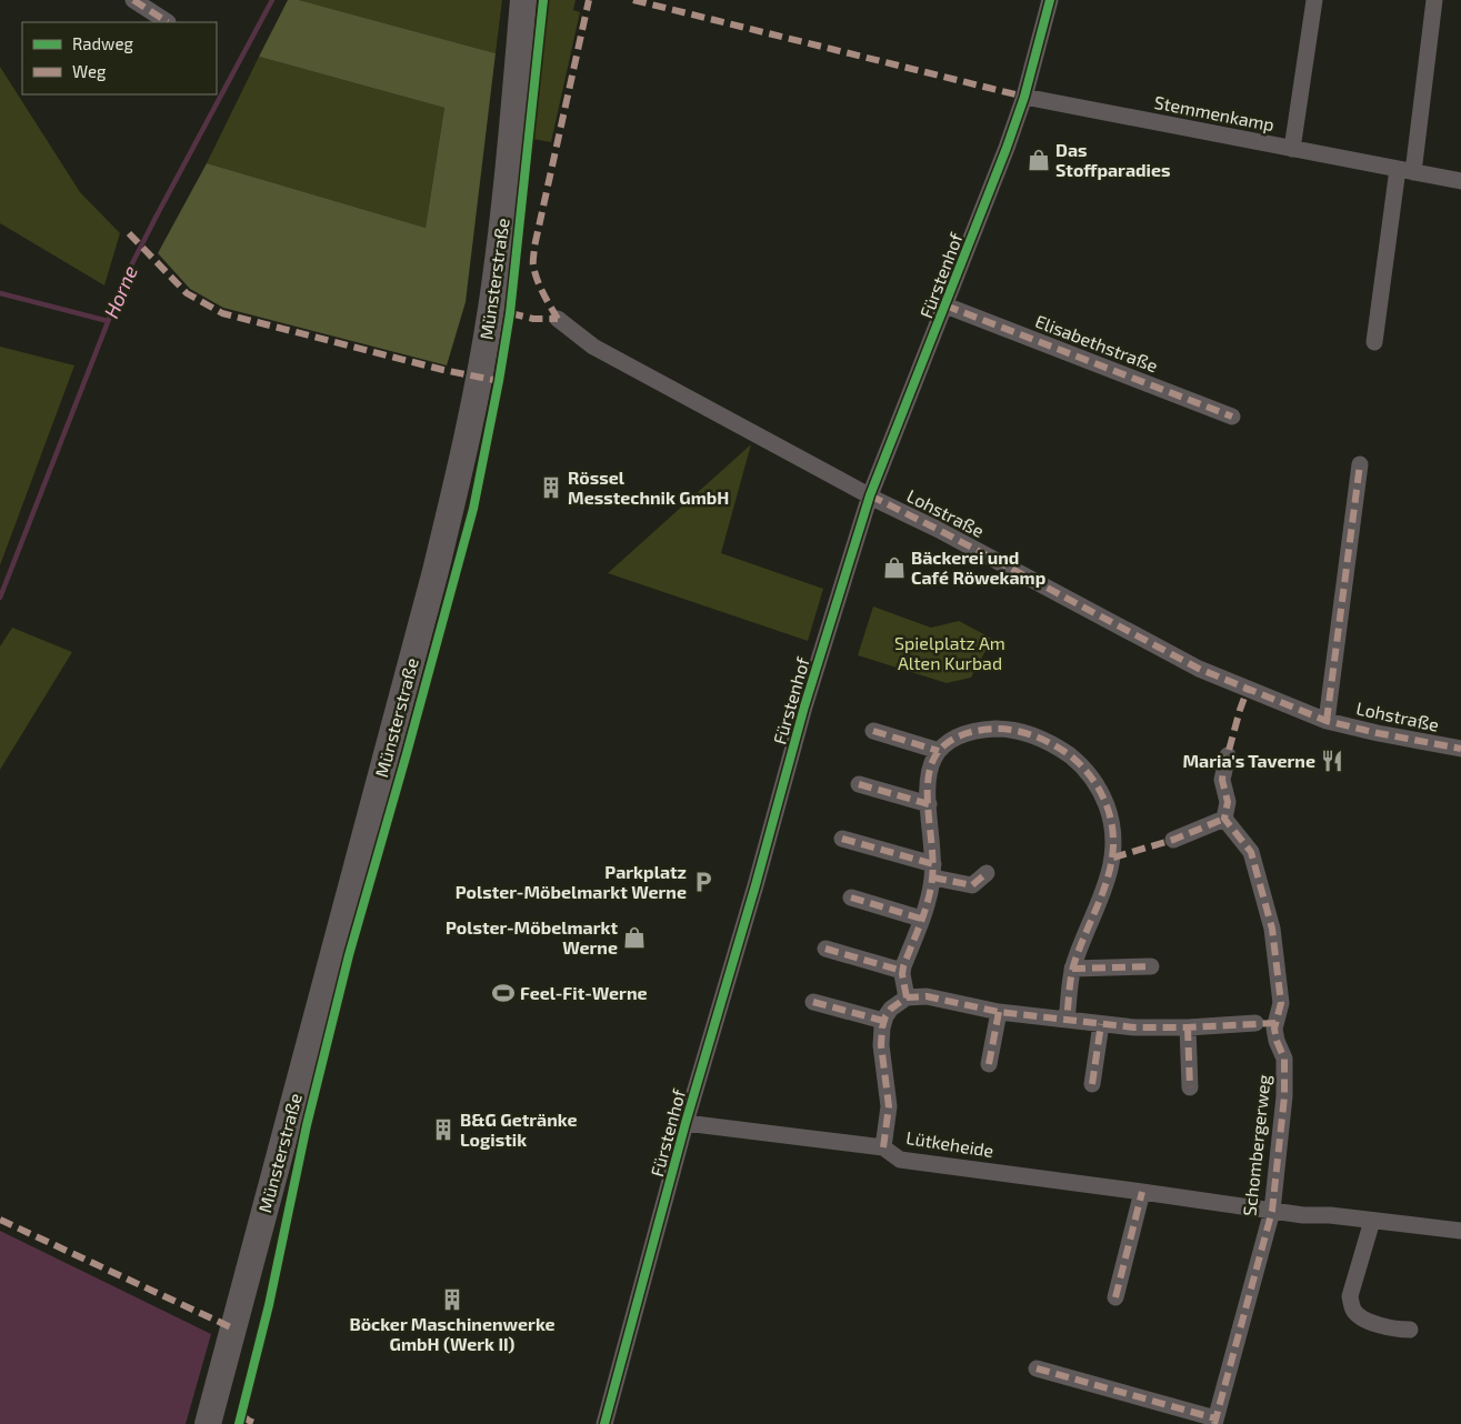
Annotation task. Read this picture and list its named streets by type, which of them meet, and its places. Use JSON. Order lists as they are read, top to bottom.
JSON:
{
  "streets": {
    "main road": ["Münsterstraße"],
    "street": [
      "Stemmenkamp",
      "Fürstenhof",
      "Elisabethstraße",
      "Lohstraße",
      "Lütkeheide",
      "Schombergerweg"
    ]
  },
  "crossings": [
    ["Stemmenkamp", "Fürstenhof"],
    ["Fürstenhof", "Elisabethstraße"],
    ["Fürstenhof", "Lohstraße"],
    ["Fürstenhof", "Lütkeheide"],
    ["Lütkeheide", "Schombergerweg"]
  ],
  "water": ["Horne"],
  "parks": ["Spielplatz Am Alten Kurbad"],
  "places": {
    "shop": ["Das Stoffparadies", "Bäckerei und Café Röwekamp", "Polster-Möbelmarkt Werne"],
    "building": ["Rössel Messtechnik GmbH", "B&G Getränke Logistik", "Böcker Maschinenwerke GmbH (Werk II)"],
    "restaurant": ["Maria's Taverne"],
    "parking": ["Parkplatz Polster-Möbelmarkt Werne"],
    "sports": ["Feel-Fit-Werne"]
  },
  "legend": ["Radweg", "Weg"]
}
